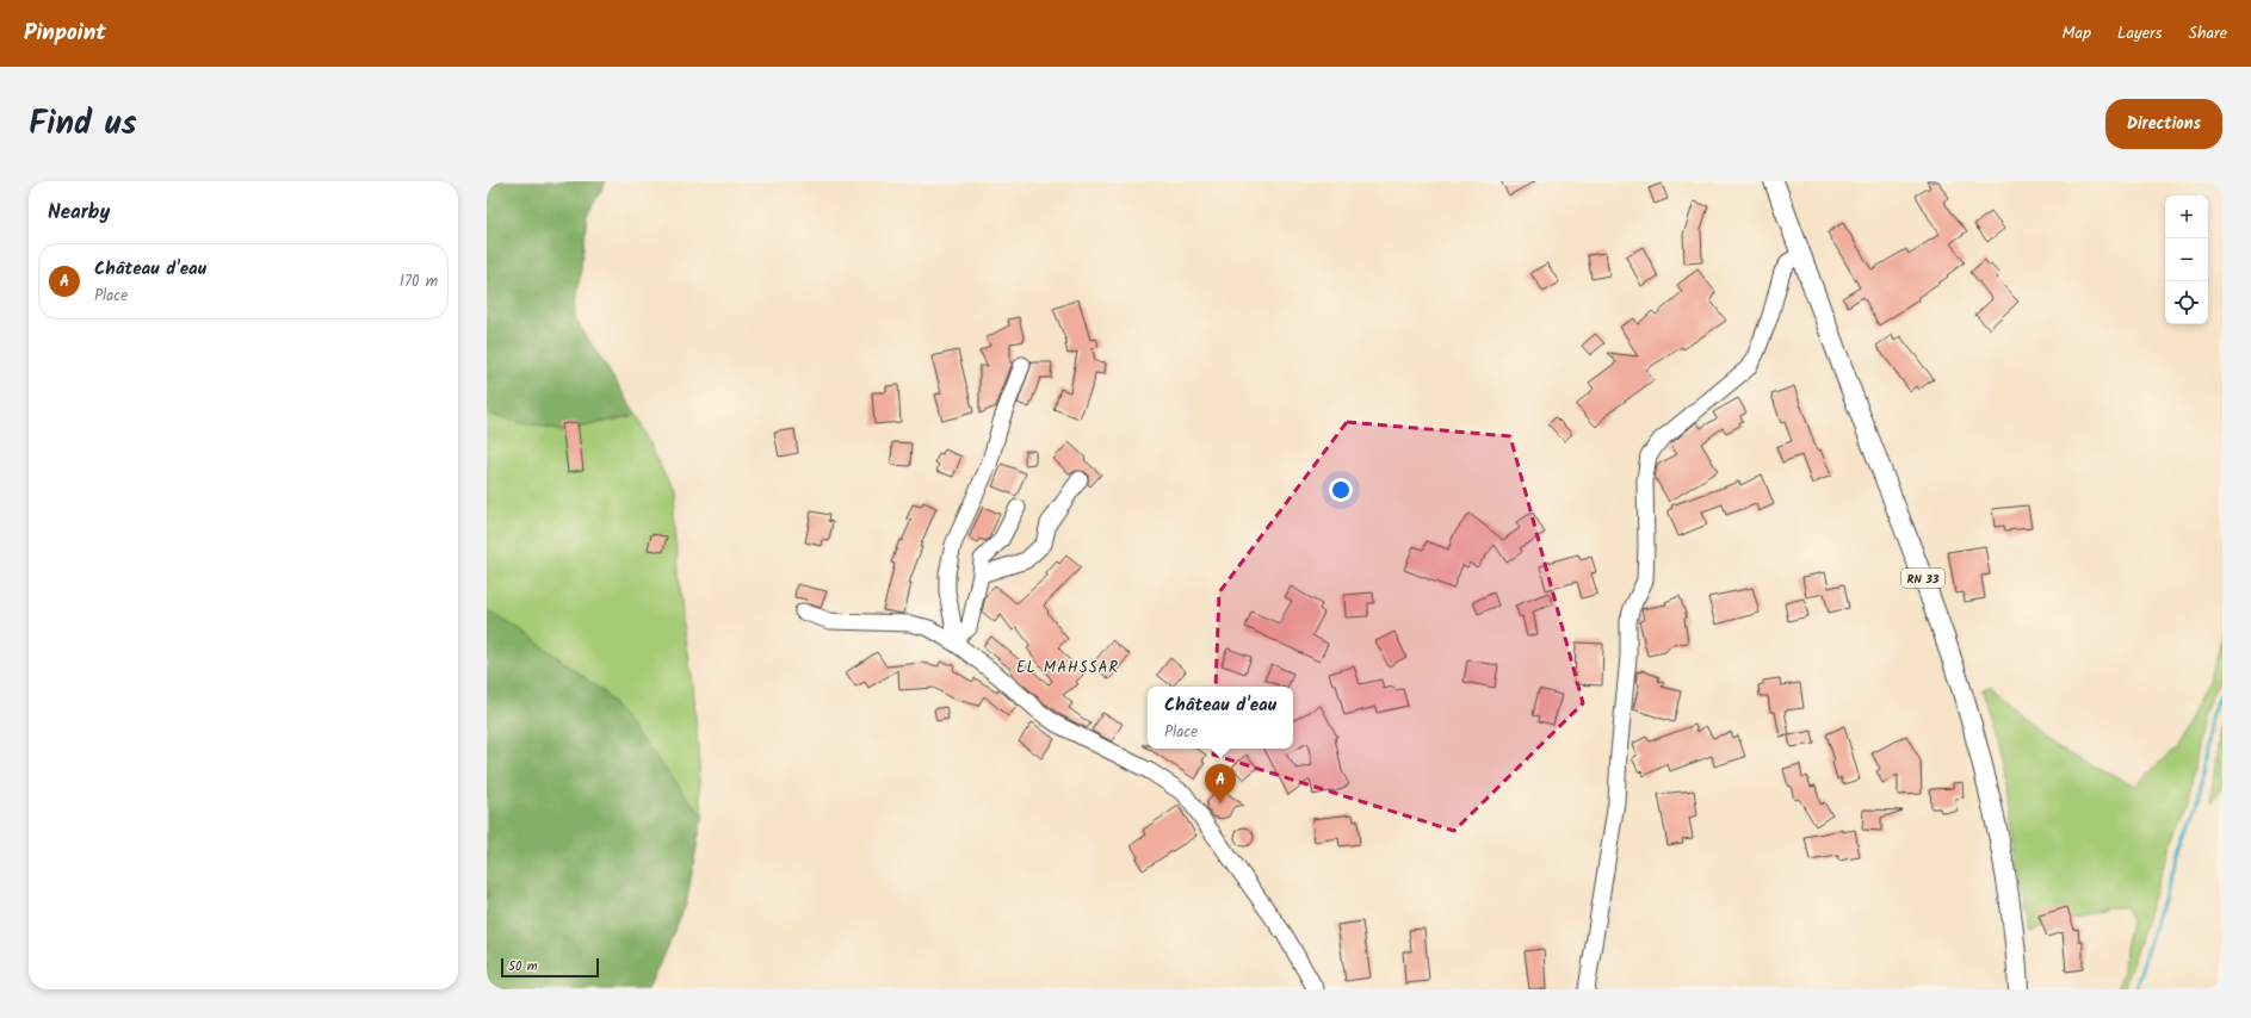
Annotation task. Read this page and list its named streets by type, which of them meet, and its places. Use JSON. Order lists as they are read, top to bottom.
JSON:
{
  "streets": {
    "main road": ["RN 33"]
  },
  "districts": ["EL MAHSSAR"],
  "scale_bar": "50 m",
  "page": {
    "header": "Pinpoint",
    "nav": ["Map", "Layers", "Share"],
    "title": "Find us",
    "buttons": "Directions",
    "heading": "Nearby",
    "map_buttons": ["+", "−"],
    "list": [
      {
        "mark": "A",
        "name": "Château d'eau",
        "note": "Place",
        "value": "170 m"
      }
    ],
    "popup": ["Château d'eau", "Place"],
    "pins": "A",
    "scale": "50 m"
  }
}
